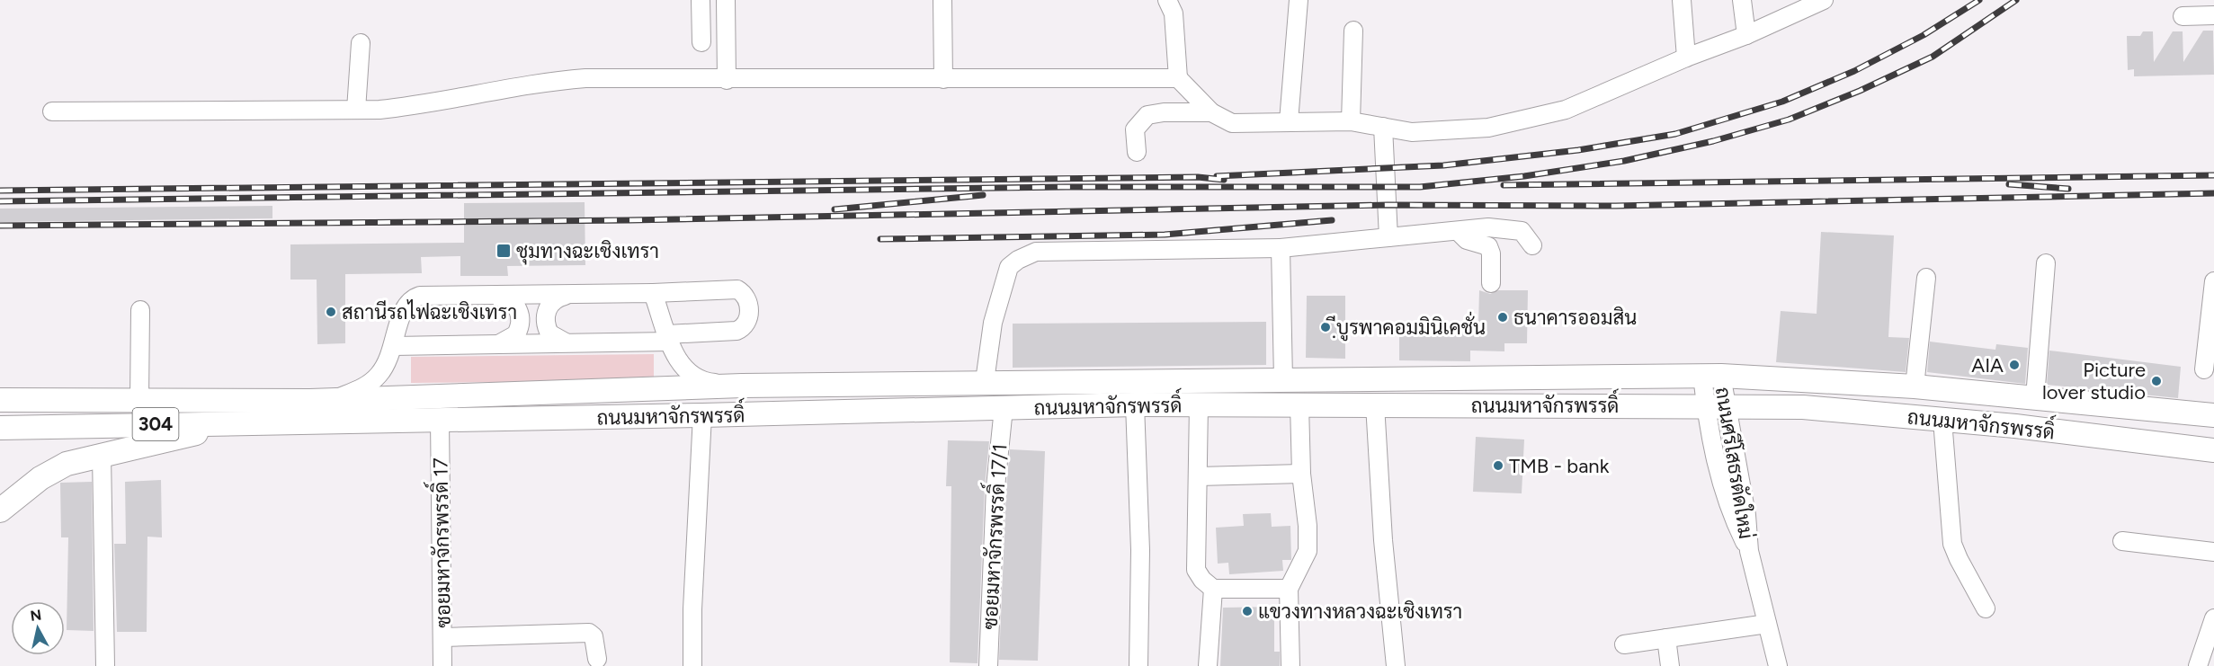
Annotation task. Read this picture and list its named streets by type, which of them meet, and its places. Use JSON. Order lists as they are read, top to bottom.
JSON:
{
  "streets": {
    "main road": ["ถนนมหาจักรพรรดิ์", "304"],
    "street": ["ถนนศรีโสธรตัดใหม่", "ซอยมหาจักรพรรดิ์ 17/1", "ซอยมหาจักรพรรดิ์ 17"]
  },
  "crossings": [
    ["ถนนมหาจักรพรรดิ์", "ถนนศรีโสธรตัดใหม่"],
    ["ถนนมหาจักรพรรดิ์", "ซอยมหาจักรพรรดิ์ 17/1"],
    ["ถนนมหาจักรพรรดิ์", "ซอยมหาจักรพรรดิ์ 17"]
  ],
  "places": {
    "transit": ["ชุมทางฉะเชิงเทรา"],
    "other": [
      "สถานีรถไฟฉะเชิงเทรา",
      "ธนาคารออมสิน",
      "ฺีบูรพาคอมมินิเคชั่น",
      "AIA",
      "Picture lover studio",
      "TMB - bank",
      "แขวงทางหลวงฉะเชิงเทรา"
    ]
  },
  "north": "top"
}
